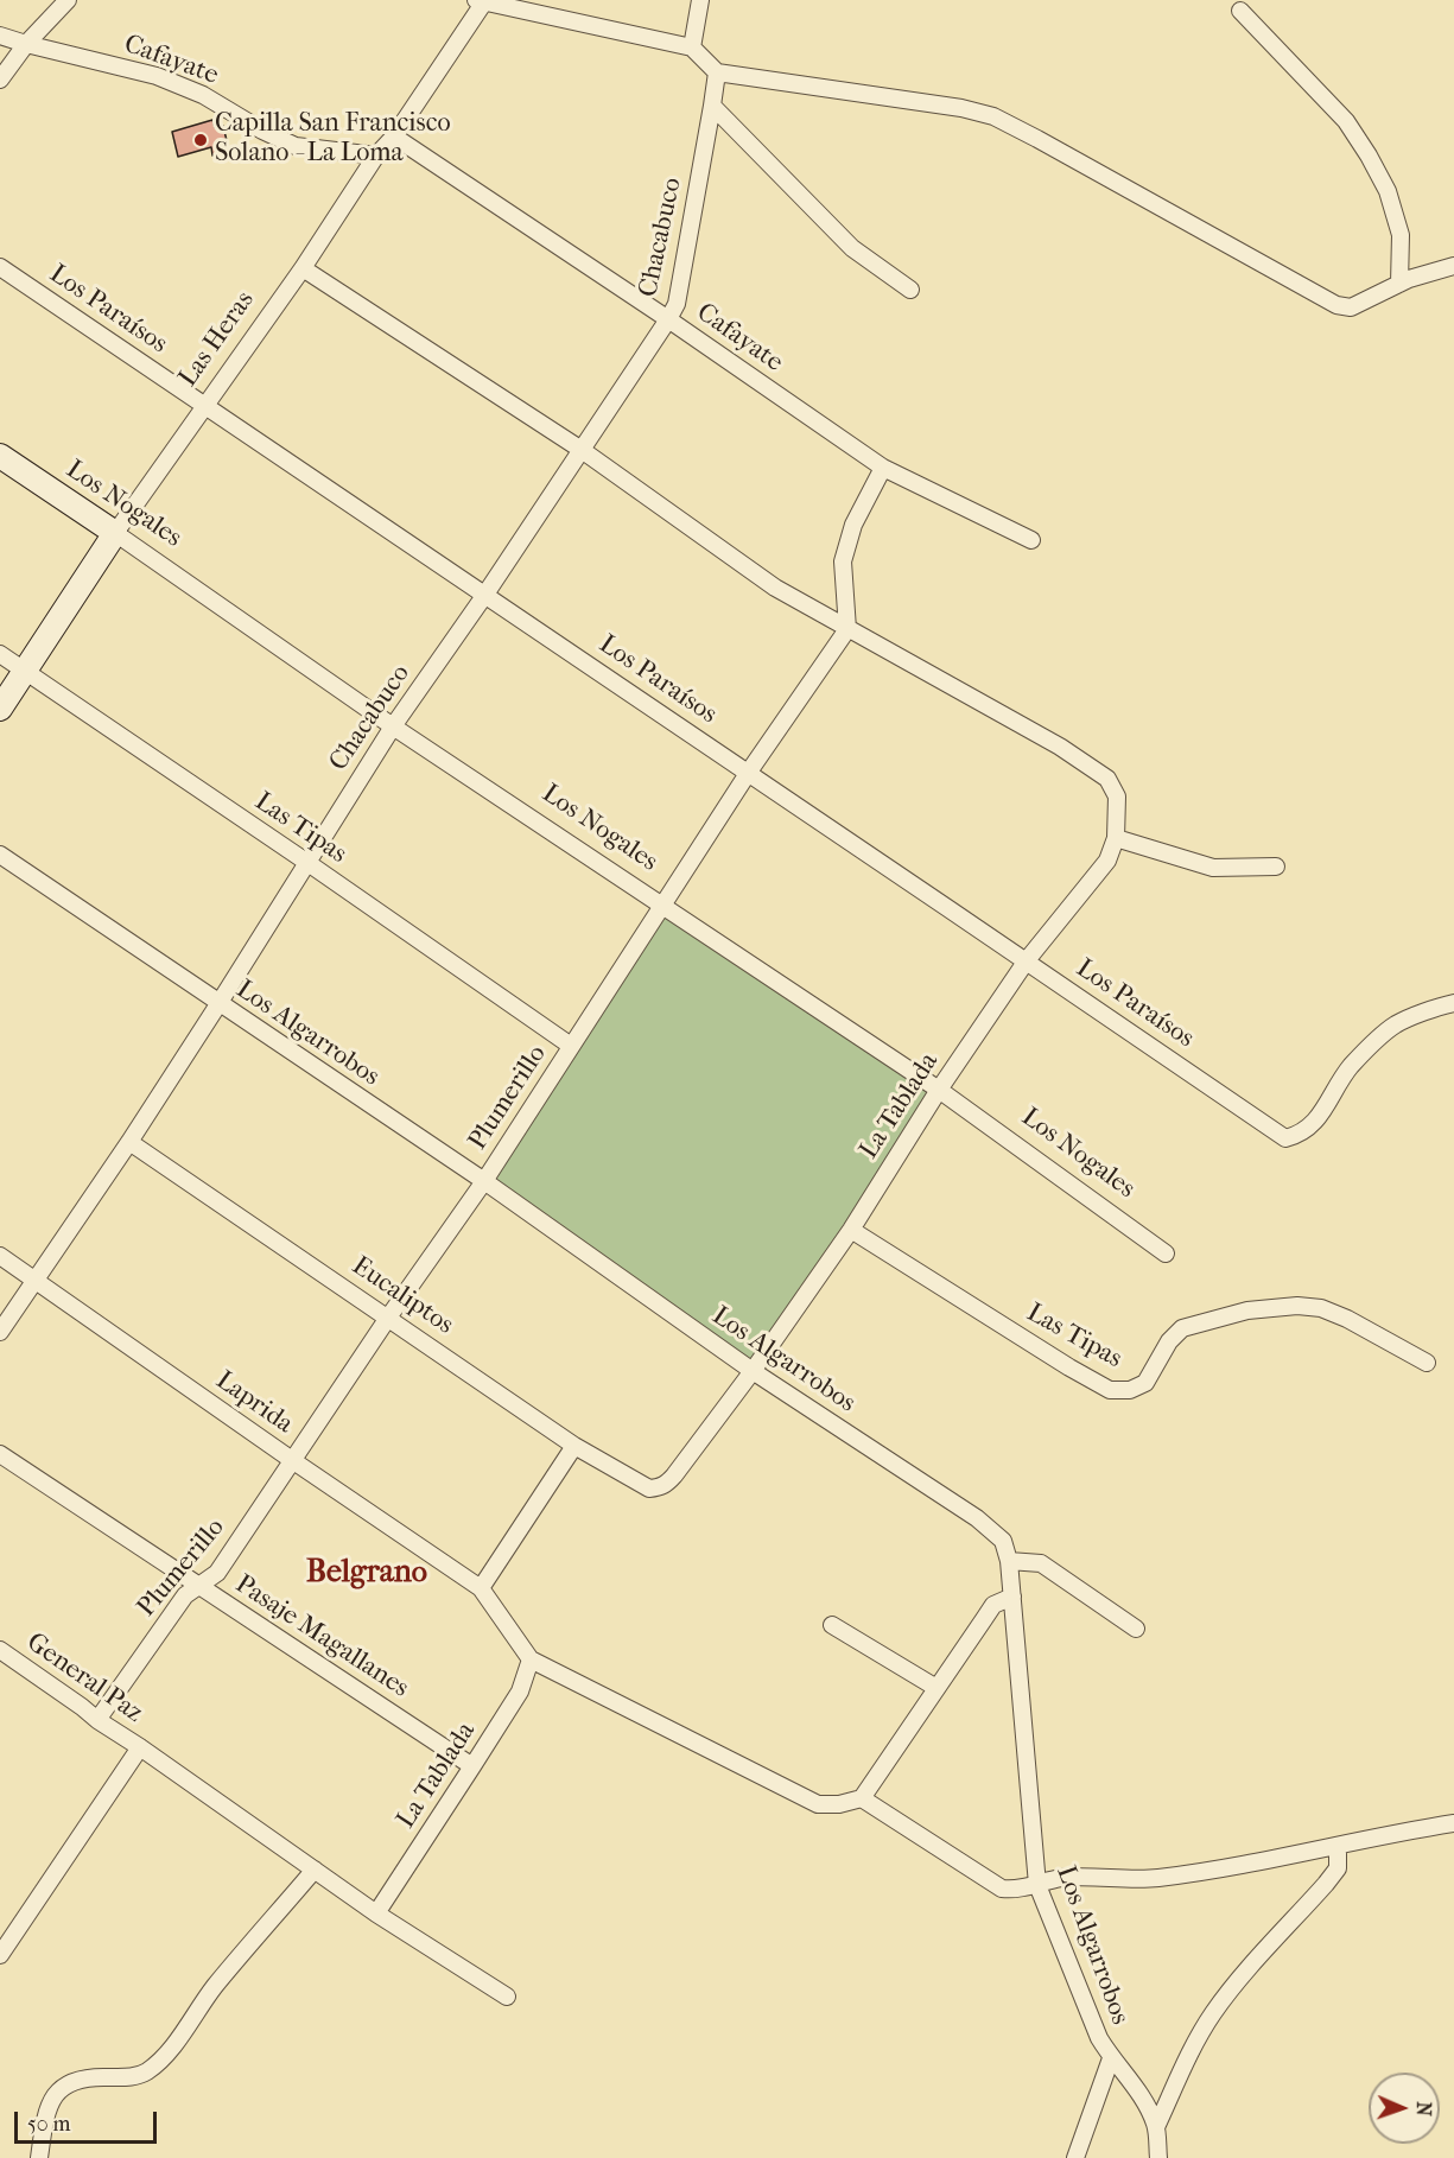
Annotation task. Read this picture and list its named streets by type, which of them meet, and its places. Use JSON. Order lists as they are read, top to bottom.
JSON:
{
  "streets": {
    "street": [
      "Cafayate",
      "Chacabuco",
      "Los Paraísos",
      "Las Heras",
      "Los Nogales",
      "Las Tipas",
      "Los Algarrobos",
      "Plumerillo",
      "La Tablada",
      "Eucaliptos",
      "Laprida",
      "Pasaje Magallanes",
      "General Paz"
    ]
  },
  "crossings": [
    ["Cafayate", "Chacabuco"],
    ["Cafayate", "Las Heras"],
    ["Chacabuco", "Los Paraísos"],
    ["Chacabuco", "Los Nogales"],
    ["Chacabuco", "Las Tipas"],
    ["Chacabuco", "Los Algarrobos"],
    ["Chacabuco", "La Tablada"],
    ["Chacabuco", "Eucaliptos"],
    ["Chacabuco", "Laprida"],
    ["Los Paraísos", "Las Heras"],
    ["Los Paraísos", "Plumerillo"],
    ["Los Paraísos", "La Tablada"],
    ["Las Heras", "Los Nogales"],
    ["Las Heras", "Las Tipas"],
    ["Las Heras", "La Tablada"],
    ["Los Nogales", "Plumerillo"],
    ["Los Nogales", "La Tablada"],
    ["Las Tipas", "Plumerillo"],
    ["Las Tipas", "La Tablada"],
    ["Los Algarrobos", "Plumerillo"],
    ["Los Algarrobos", "La Tablada"],
    ["Plumerillo", "La Tablada"],
    ["Plumerillo", "Eucaliptos"],
    ["Plumerillo", "Laprida"],
    ["Plumerillo", "Pasaje Magallanes"],
    ["Plumerillo", "General Paz"],
    ["La Tablada", "Eucaliptos"],
    ["La Tablada", "Pasaje Magallanes"],
    ["La Tablada", "General Paz"]
  ],
  "districts": ["Belgrano"],
  "places": ["Capilla San Francisco Solano - La Loma"],
  "scale_bar": "50 m",
  "north": "right"
}
